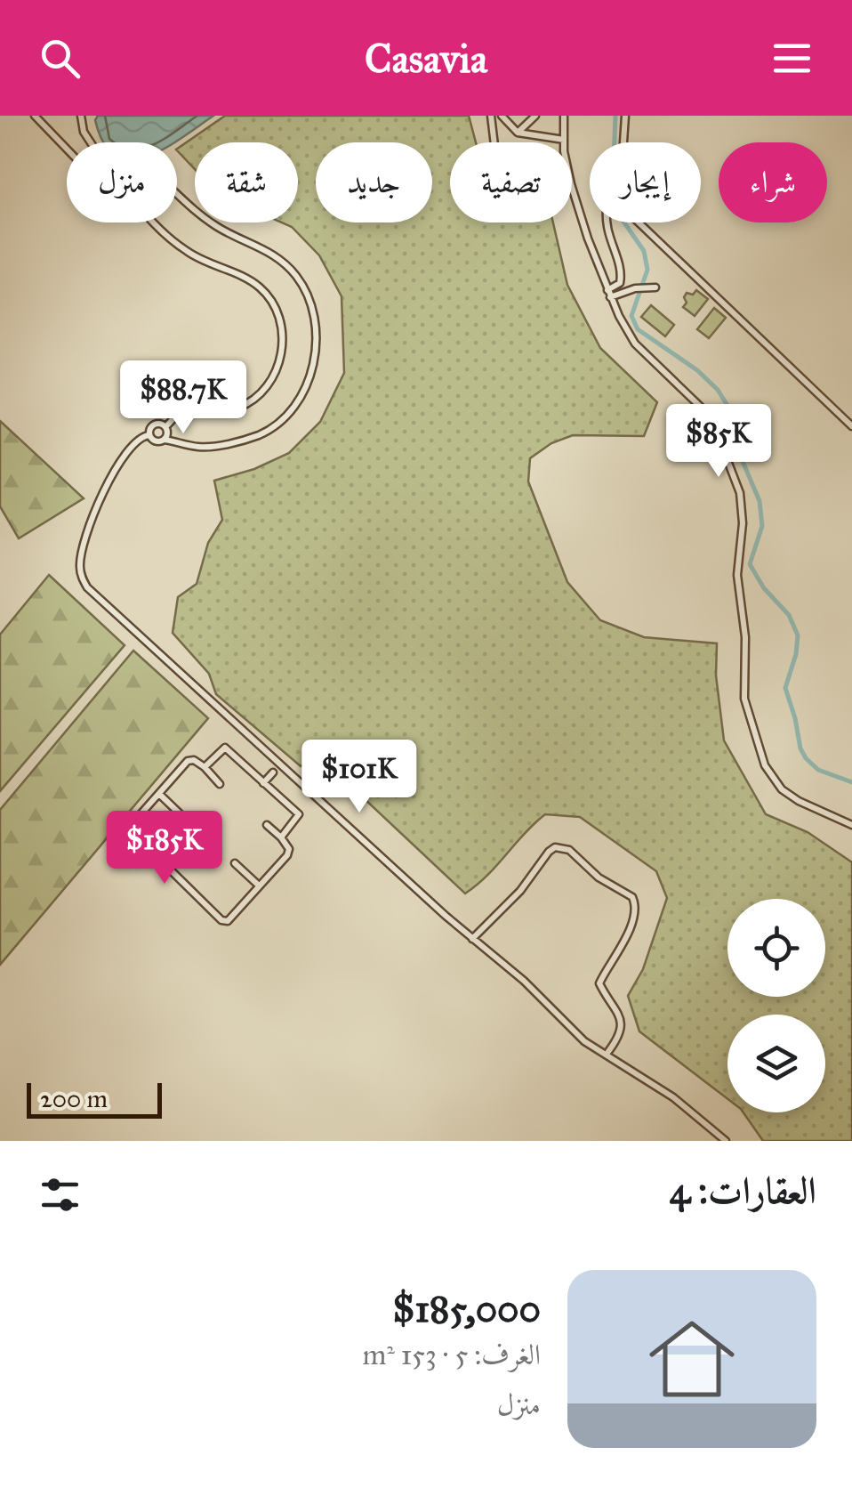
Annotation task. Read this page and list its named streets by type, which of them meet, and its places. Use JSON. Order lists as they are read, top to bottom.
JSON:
{
  "scale_bar": "200 m",
  "page": {
    "header": "Casavia",
    "chip": [
      "شراء",
      "إيجار",
      "تصفية",
      "جديد",
      "شقة",
      "منزل"
    ],
    "price": [
      "$88.7K",
      "$85K",
      "$101K",
      "$185K"
    ],
    "scale": "200 m",
    "heading": "العقارات: 4",
    "list": [
      {
        "name": "$185,000",
        "note": "الغرف: 5 · 153 m² · منزل"
      }
    ]
  }
}
